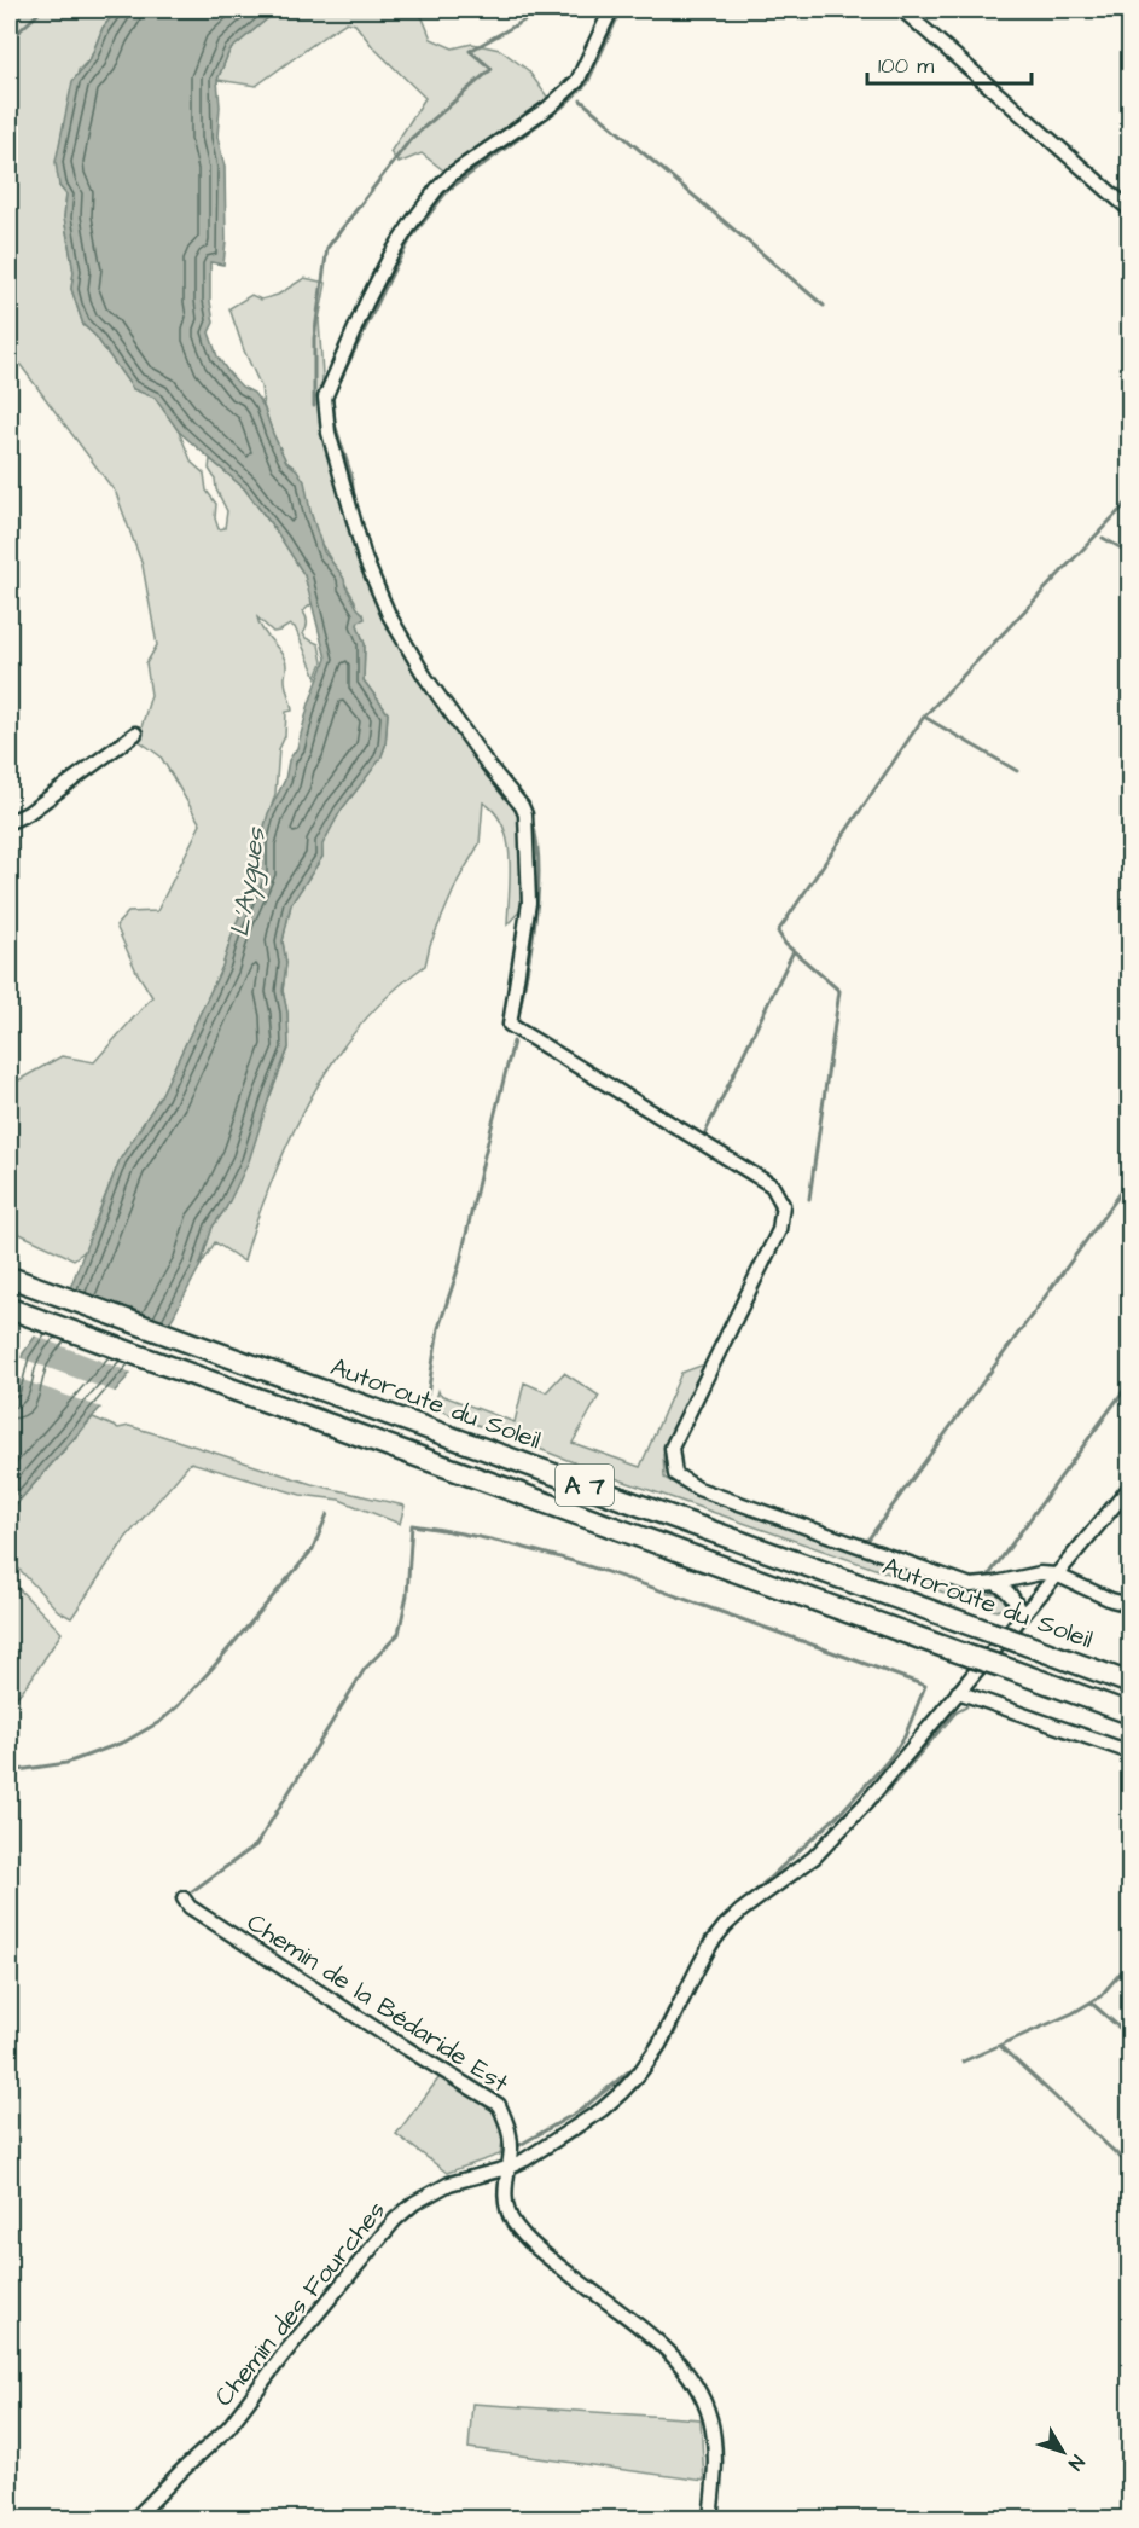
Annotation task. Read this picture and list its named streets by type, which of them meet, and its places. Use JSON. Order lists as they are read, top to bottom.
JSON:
{
  "streets": {
    "highway": ["Autoroute du Soleil", "A 7"],
    "street": ["Chemin de la Bédaride Est", "Chemin des Fourches"]
  },
  "crossings": [
    ["Chemin de la Bédaride Est", "Chemin des Fourches"]
  ],
  "water": ["L'Aygues"],
  "scale_bar": "100 m",
  "north": "bottom right"
}
